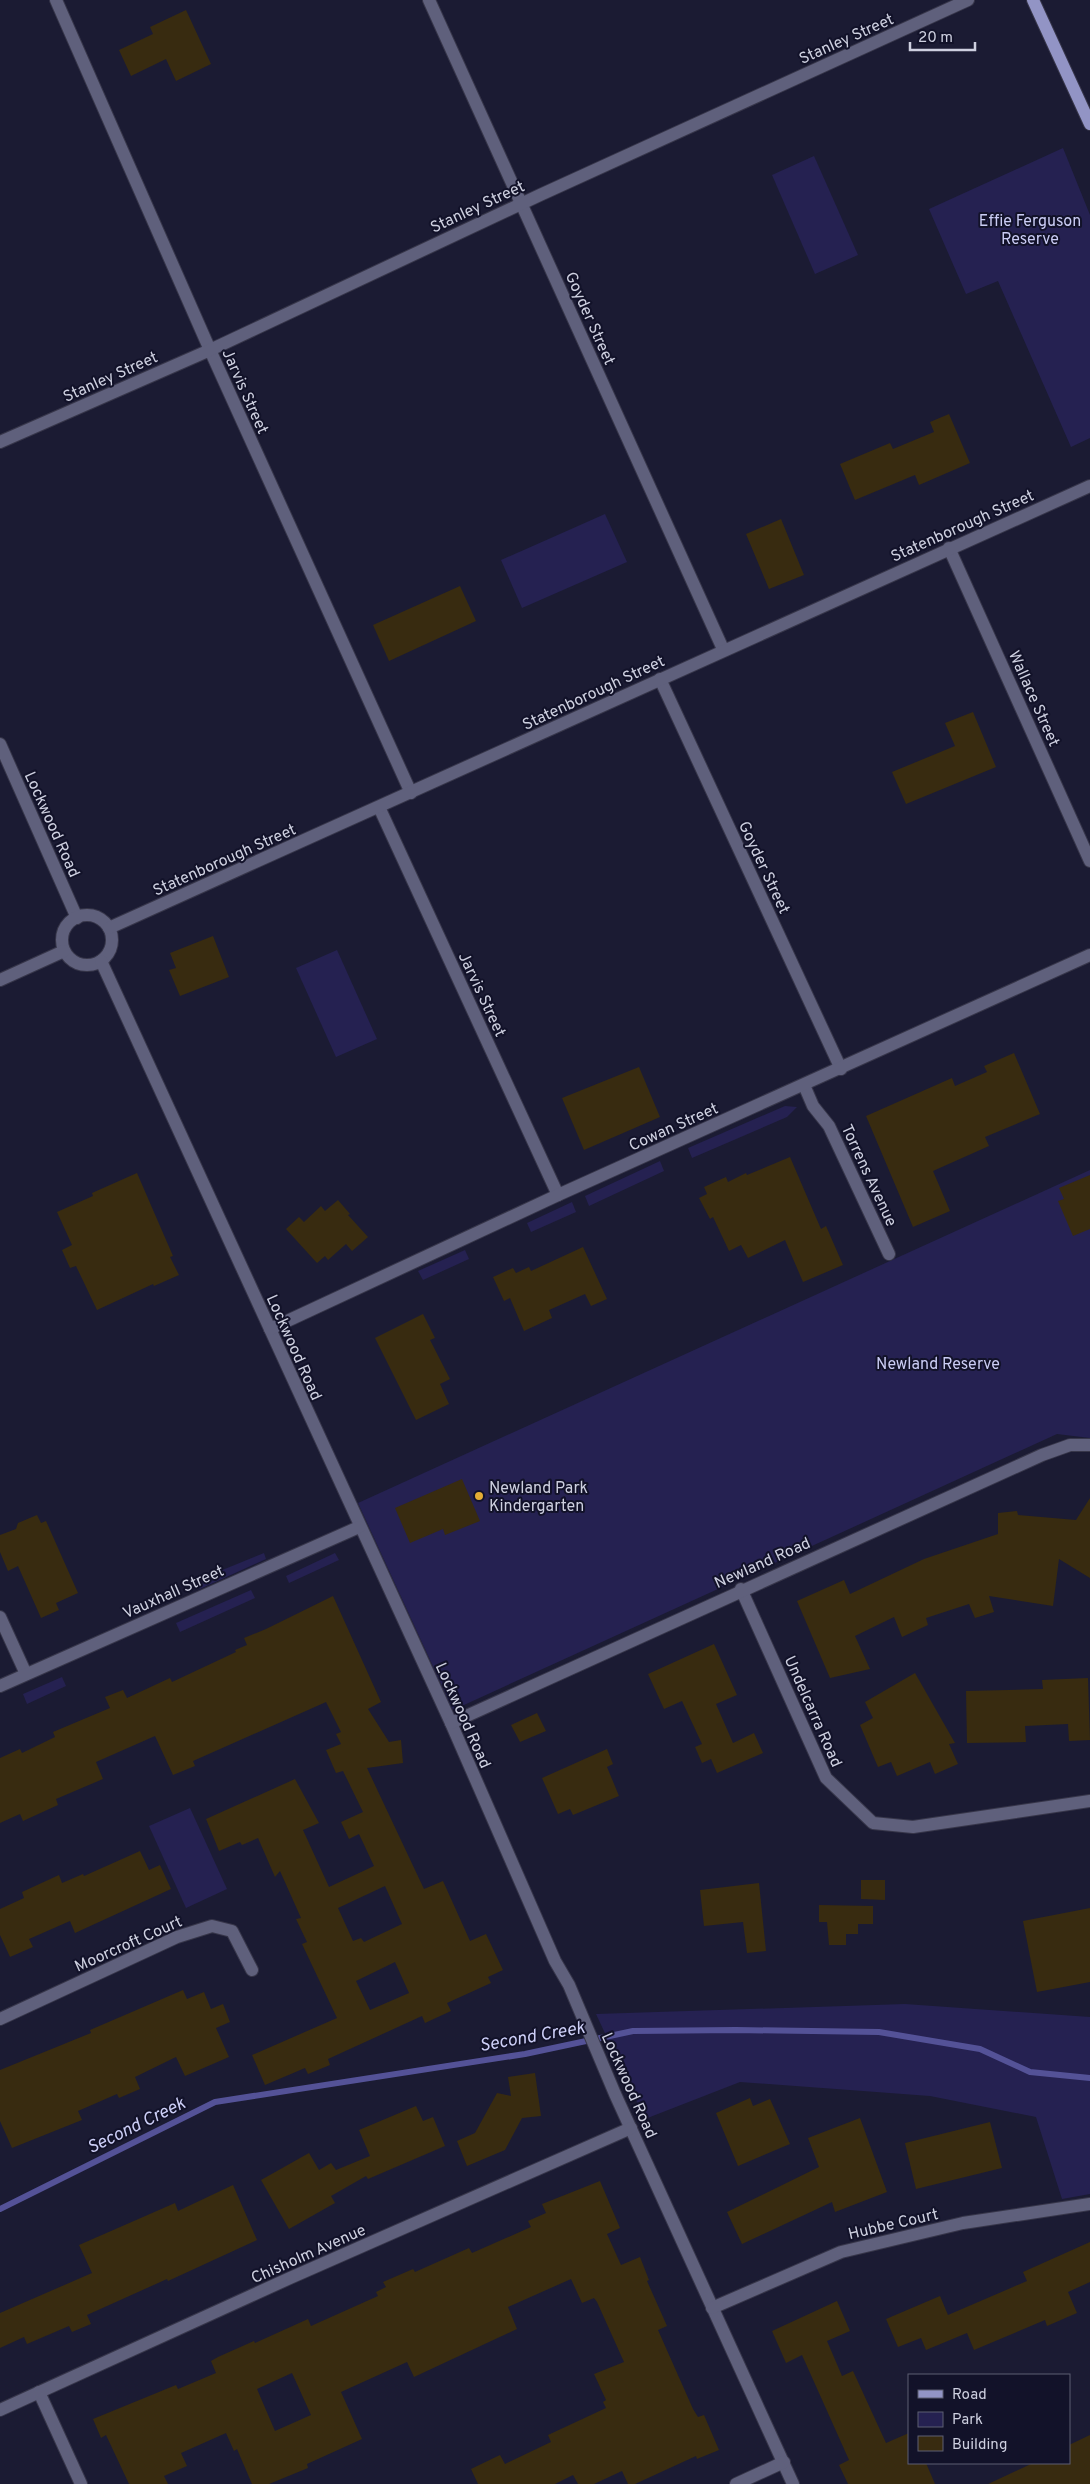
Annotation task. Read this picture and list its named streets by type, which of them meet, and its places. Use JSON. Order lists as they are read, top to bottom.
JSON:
{
  "streets": {
    "street": [
      "Stanley Street",
      "Goyder Street",
      "Jarvis Street",
      "Statenborough Street",
      "Wallace Street",
      "Lockwood Road",
      "Cowan Street",
      "Torrens Avenue",
      "Newland Road",
      "Vauxhall Street",
      "Undelcarra Road",
      "Moorcroft Court",
      "Hubbe Court",
      "Chisholm Avenue"
    ]
  },
  "crossings": [
    ["Stanley Street", "Goyder Street"],
    ["Stanley Street", "Jarvis Street"],
    ["Goyder Street", "Statenborough Street"],
    ["Goyder Street", "Cowan Street"],
    ["Jarvis Street", "Statenborough Street"],
    ["Jarvis Street", "Cowan Street"],
    ["Statenborough Street", "Wallace Street"],
    ["Statenborough Street", "Lockwood Road"],
    ["Lockwood Road", "Cowan Street"],
    ["Lockwood Road", "Newland Road"],
    ["Lockwood Road", "Vauxhall Street"],
    ["Lockwood Road", "Hubbe Court"],
    ["Lockwood Road", "Chisholm Avenue"],
    ["Cowan Street", "Torrens Avenue"],
    ["Newland Road", "Undelcarra Road"]
  ],
  "water": ["Second Creek"],
  "parks": ["Effie Ferguson Reserve", "Newland Reserve"],
  "places": ["Newland Park Kindergarten"],
  "legend": ["Road", "Park", "Building"],
  "scale_bar": "20 m"
}
